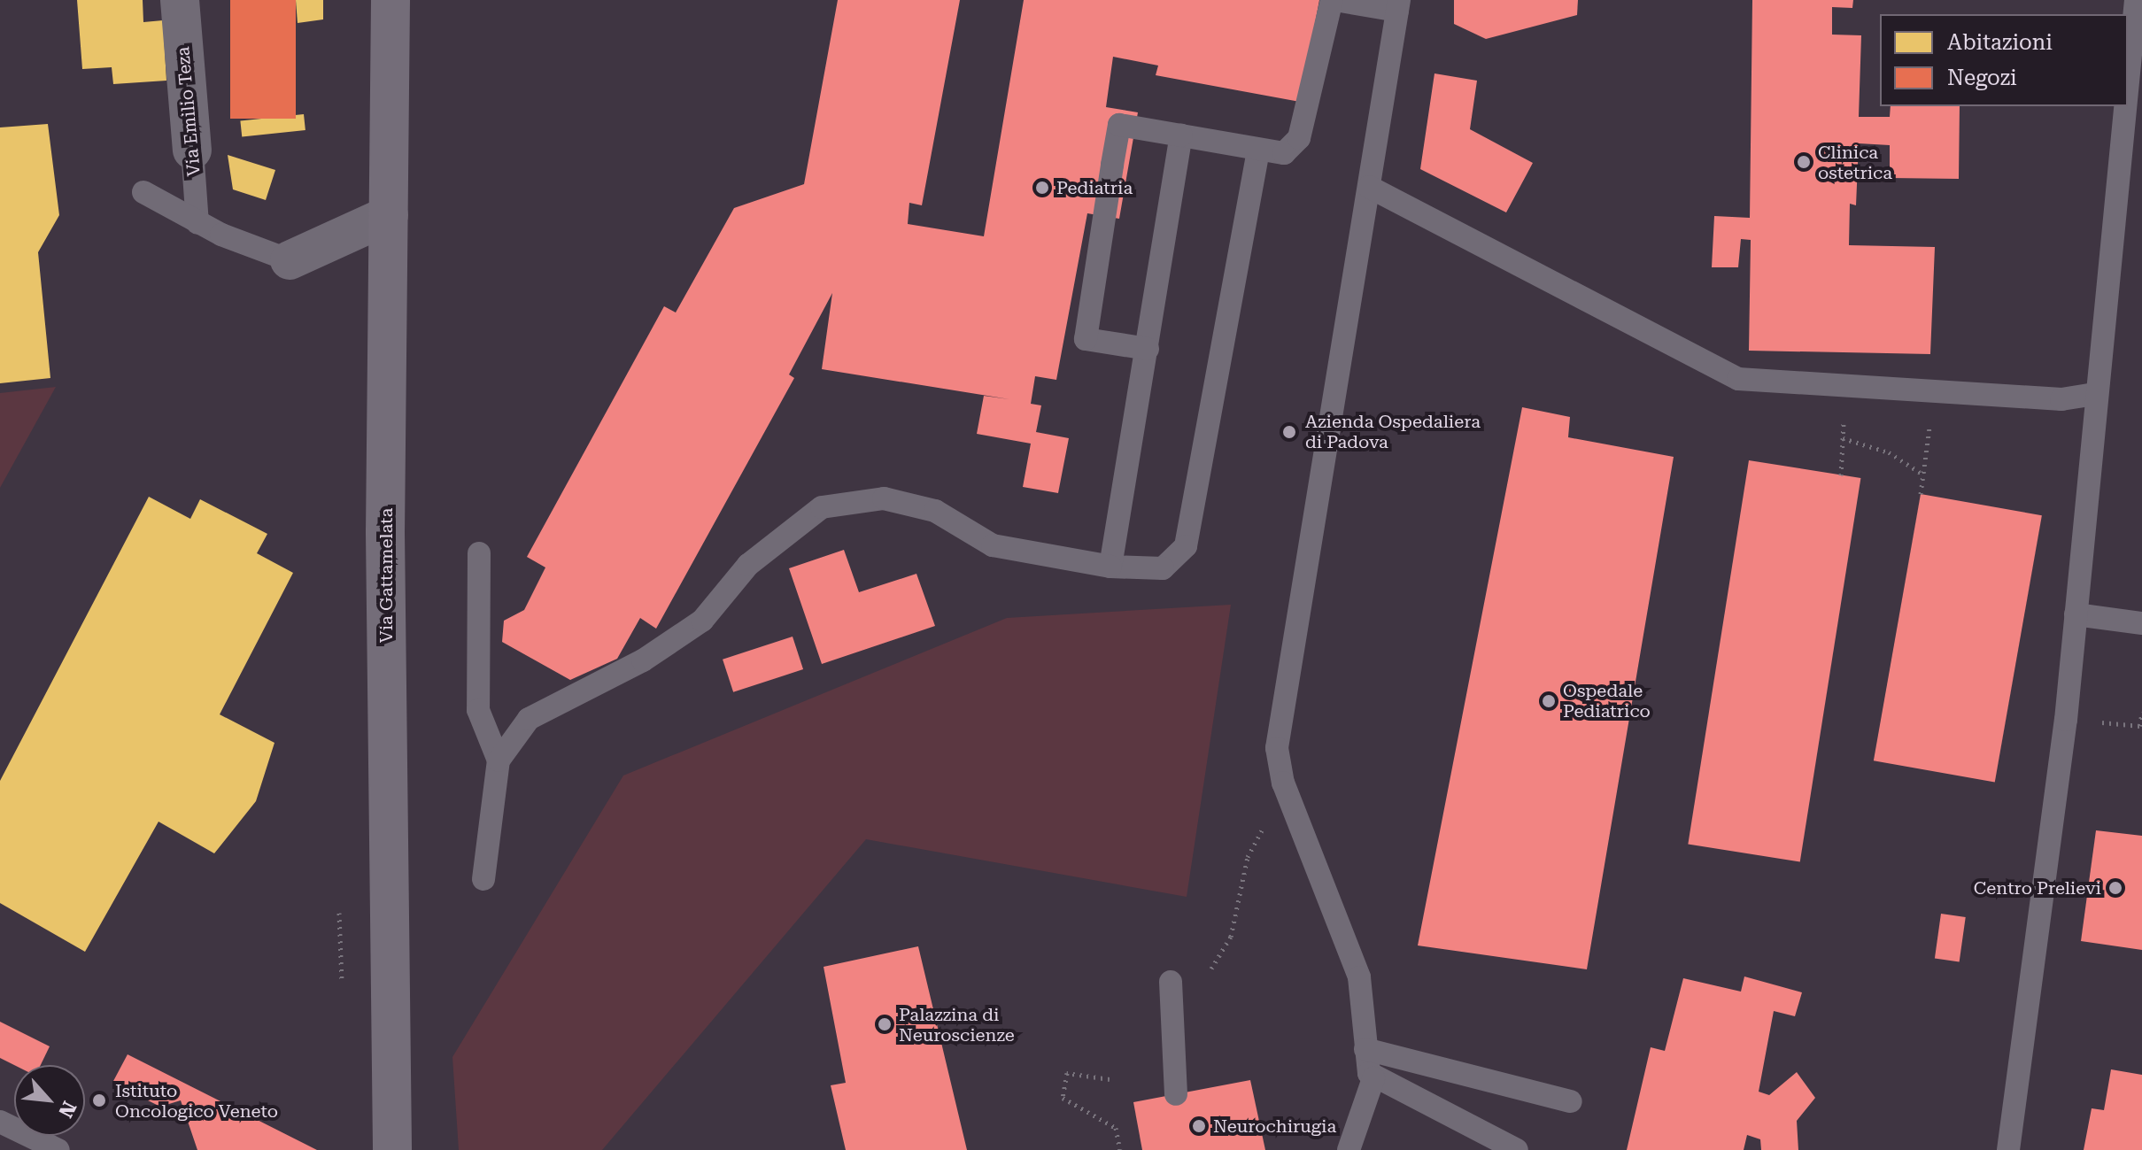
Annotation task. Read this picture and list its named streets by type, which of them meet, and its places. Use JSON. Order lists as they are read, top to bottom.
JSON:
{
  "streets": {
    "main road": ["Via Gattamelata"],
    "street": ["Via Emilio Teza"]
  },
  "places": [
    "Clinica ostetrica",
    "Pediatria",
    "Azienda Ospedaliera di Padova",
    "Ospedale Pediatrico",
    "Centro Prelievi",
    "Palazzina di Neuroscienze",
    "Istituto Oncologico Veneto",
    "Neurochirugia"
  ],
  "legend": ["Abitazioni", "Negozi"],
  "north": "bottom right"
}
